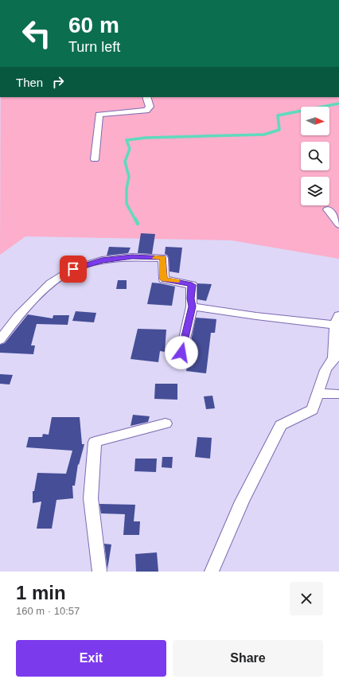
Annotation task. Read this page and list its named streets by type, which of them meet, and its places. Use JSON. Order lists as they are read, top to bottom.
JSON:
{
  "north": "right",
  "page": {
    "turn": ["60 m", "Turn left"],
    "then": "Then",
    "heading": ["1 min", "160 m · 10:57"],
    "buttons": ["Exit", "Share"]
  }
}
